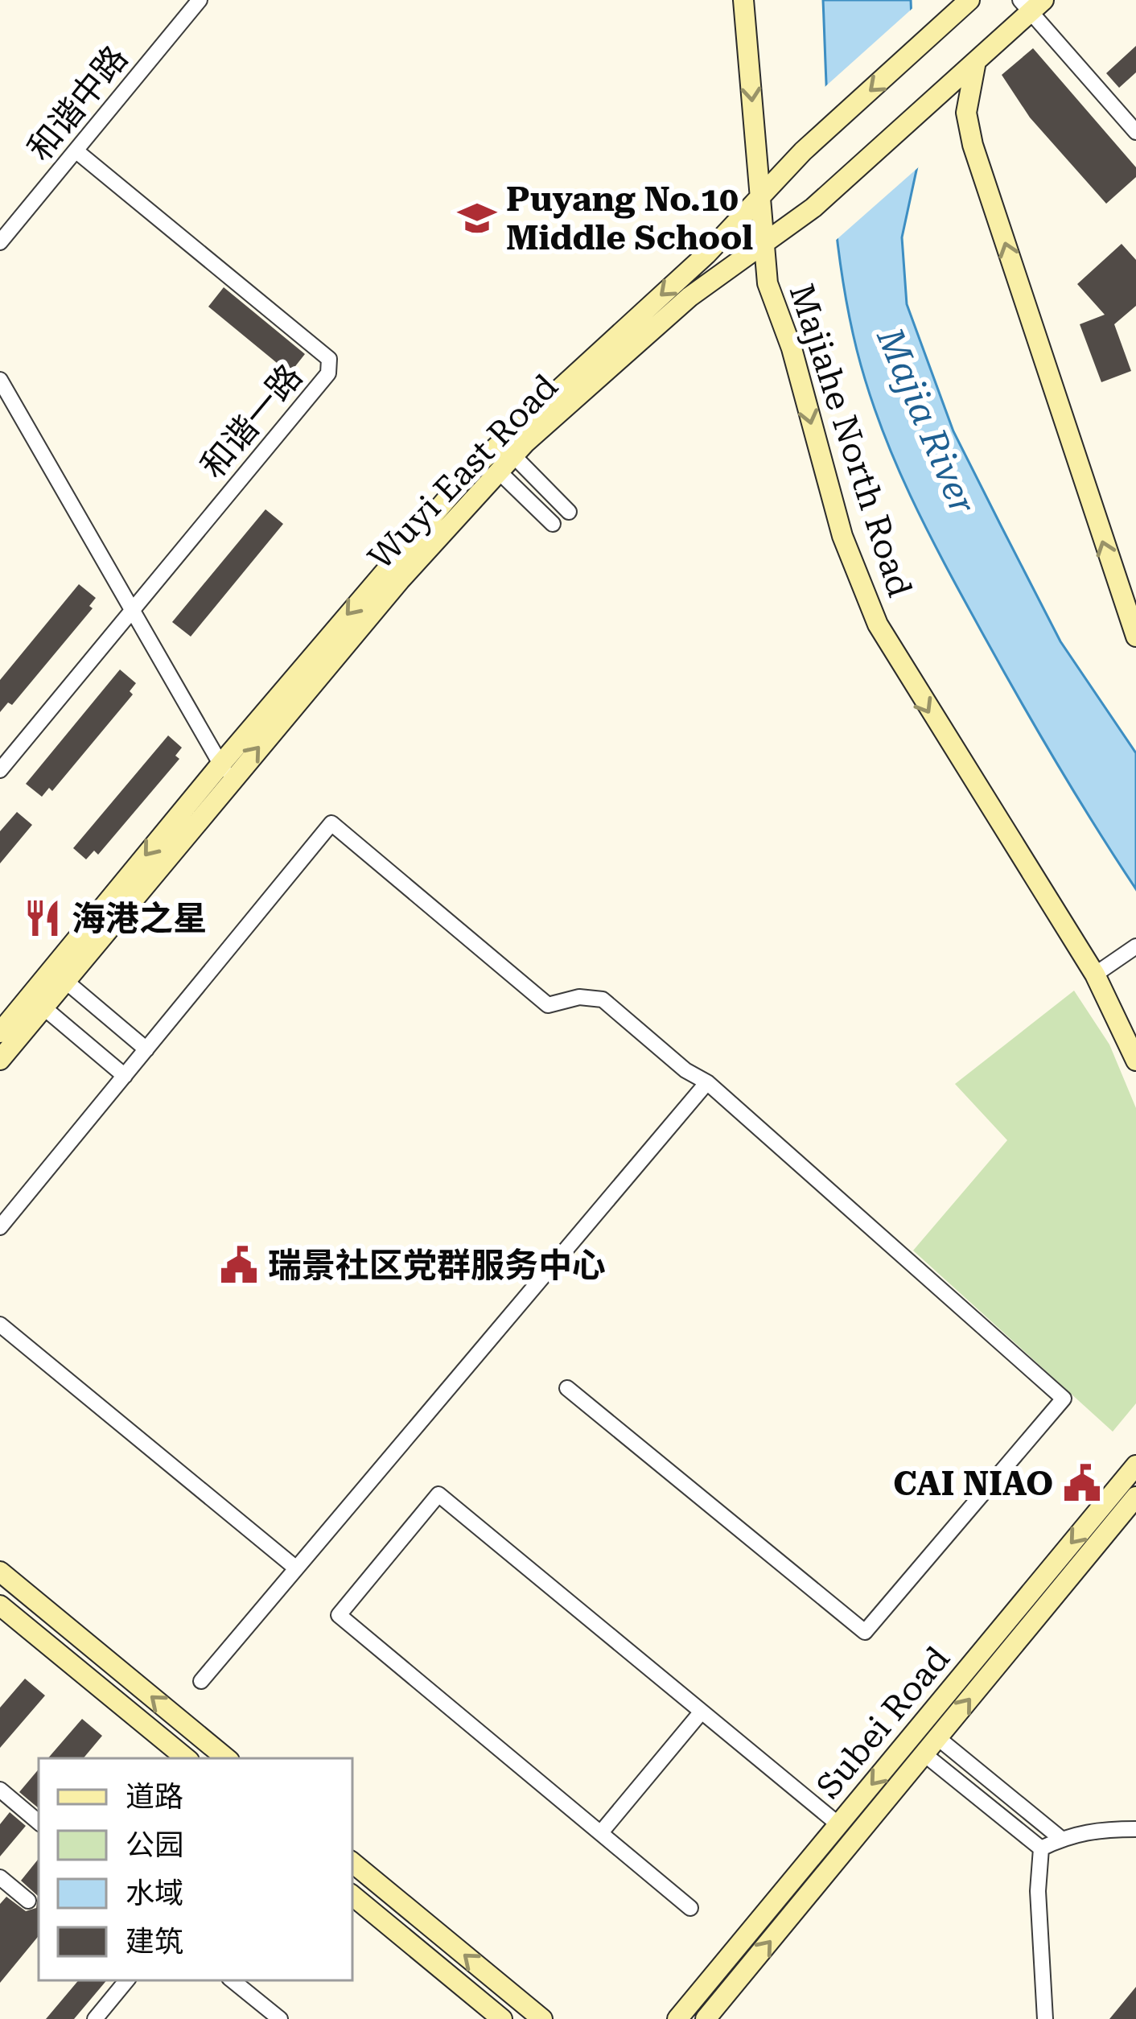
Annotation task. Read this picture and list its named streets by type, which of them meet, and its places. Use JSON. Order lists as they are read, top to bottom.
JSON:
{
  "streets": {
    "street": [
      "和谐中路",
      "和谐一路",
      "Majiahe North Road",
      "Wuyi East Road",
      "Subei Road"
    ]
  },
  "crossings": [
    ["和谐中路", "和谐一路"],
    ["Majiahe North Road", "Wuyi East Road"]
  ],
  "one_way": ["Majiahe North Road"],
  "water": ["Majia River"],
  "places": {
    "school or university": ["Puyang No.10 Middle School"],
    "restaurant": ["海港之星"],
    "public building": ["瑞景社区党群服务中心", "CAI NIAO"]
  },
  "legend": [
    "道路",
    "公园",
    "水域",
    "建筑"
  ]
}
